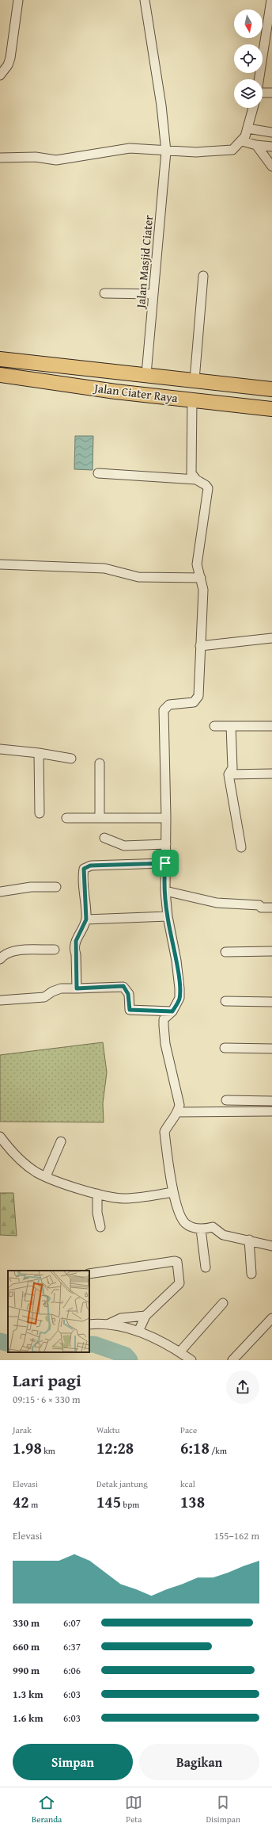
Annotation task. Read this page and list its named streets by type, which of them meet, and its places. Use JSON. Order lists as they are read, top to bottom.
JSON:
{
  "streets": {
    "main road": ["Jalan Ciater Raya"],
    "street": ["Jalan Masjid Ciater"]
  },
  "crossings": [
    ["Jalan Masjid Ciater", "Jalan Ciater Raya"]
  ],
  "north": "bottom",
  "page": {
    "heading": ["Lari pagi", "09:15 · 6 × 330 m"],
    "stats": [
      ["Jarak", "1.98 km"],
      ["Waktu", "12:28"],
      ["Pace", "6:18 /km"],
      ["Elevasi", "42 m"],
      ["Detak jantung", "145 bpm"],
      ["kcal", "138"]
    ],
    "chart": ["Elevasi", "155–162 m"],
    "list": [
      {
        "name": "330 m",
        "note": "6:07"
      },
      {
        "name": "660 m",
        "note": "6:37"
      },
      {
        "name": "990 m",
        "note": "6:06"
      },
      {
        "name": "1.3 km",
        "note": "6:03"
      },
      {
        "name": "1.6 km",
        "note": "6:03"
      }
    ],
    "buttons": ["Simpan", "Bagikan"],
    "tabs": ["Beranda", "Peta", "Disimpan"]
  }
}
